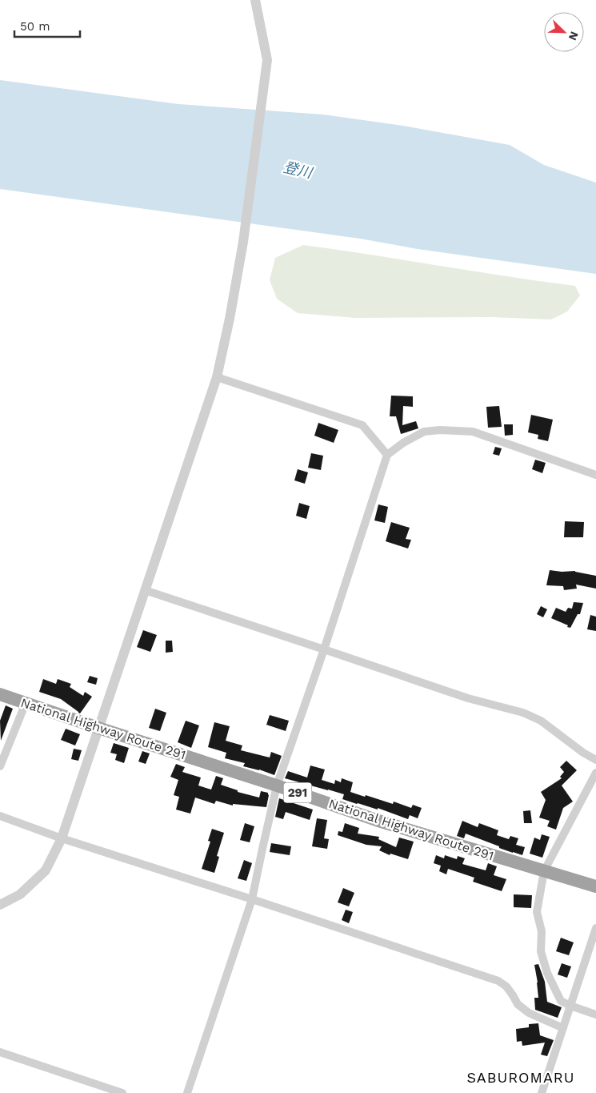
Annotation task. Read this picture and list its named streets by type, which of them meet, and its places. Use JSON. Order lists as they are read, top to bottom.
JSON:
{
  "streets": {
    "highway": ["National Highway Route 291", "291"]
  },
  "districts": ["SABUROMARU"],
  "water": ["登川"],
  "scale_bar": "50 m",
  "north": "bottom right"
}
